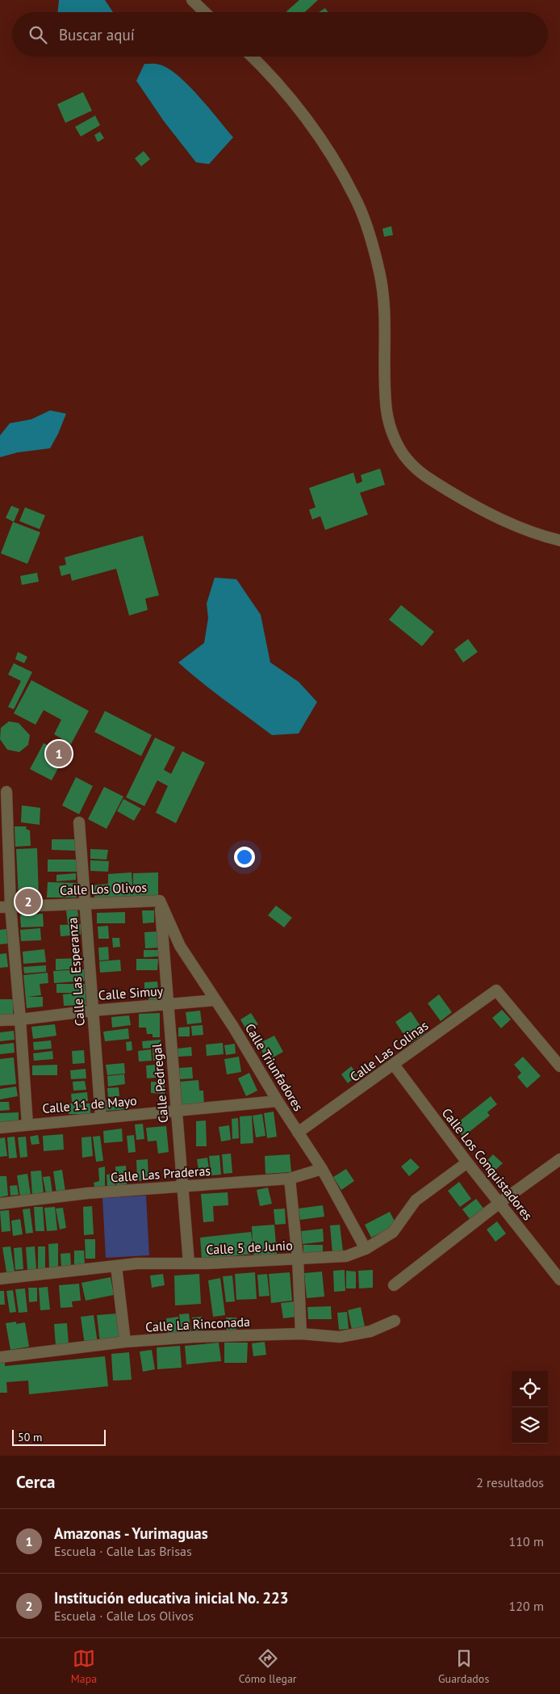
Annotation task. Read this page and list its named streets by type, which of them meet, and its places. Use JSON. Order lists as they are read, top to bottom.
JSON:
{
  "streets": {
    "street": [
      "Calle Los Olivos",
      "Calle Las Esperanza",
      "Calle Simuy",
      "Calle Las Colinas",
      "Calle Triunfadores",
      "Calle Pedregal",
      "Calle 11 de Mayo",
      "Calle Los Conquistadores",
      "Calle Las Praderas",
      "Calle 5 de Junio",
      "Calle La Rinconada"
    ]
  },
  "crossings": [
    ["Calle Los Olivos", "Calle Las Esperanza"],
    ["Calle Los Olivos", "Calle Triunfadores"],
    ["Calle Los Olivos", "Calle Pedregal"],
    ["Calle Las Esperanza", "Calle Simuy"],
    ["Calle Las Esperanza", "Calle 11 de Mayo"],
    ["Calle Simuy", "Calle Triunfadores"],
    ["Calle Simuy", "Calle Pedregal"],
    ["Calle Las Colinas", "Calle Triunfadores"],
    ["Calle Las Colinas", "Calle Los Conquistadores"],
    ["Calle Triunfadores", "Calle Pedregal"],
    ["Calle Triunfadores", "Calle 11 de Mayo"],
    ["Calle Triunfadores", "Calle Las Praderas"],
    ["Calle Triunfadores", "Calle 5 de Junio"],
    ["Calle Pedregal", "Calle 11 de Mayo"],
    ["Calle Pedregal", "Calle Las Praderas"],
    ["Calle Pedregal", "Calle 5 de Junio"],
    ["Calle Los Conquistadores", "Calle 5 de Junio"]
  ],
  "scale_bar": "50 m",
  "page": {
    "search": "Buscar aquí",
    "pins": ["1", "2"],
    "scale": "50 m",
    "heading": ["Cerca", "2 resultados"],
    "list": [
      {
        "mark": "1",
        "name": "Amazonas - Yurimaguas",
        "note": "Escuela · Calle Las Brisas",
        "value": "110 m"
      },
      {
        "mark": "2",
        "name": "Institución educativa inicial No. 223",
        "note": "Escuela · Calle Los Olivos",
        "value": "120 m"
      }
    ],
    "nav": ["Mapa", "Cómo llegar", "Guardados"]
  }
}
